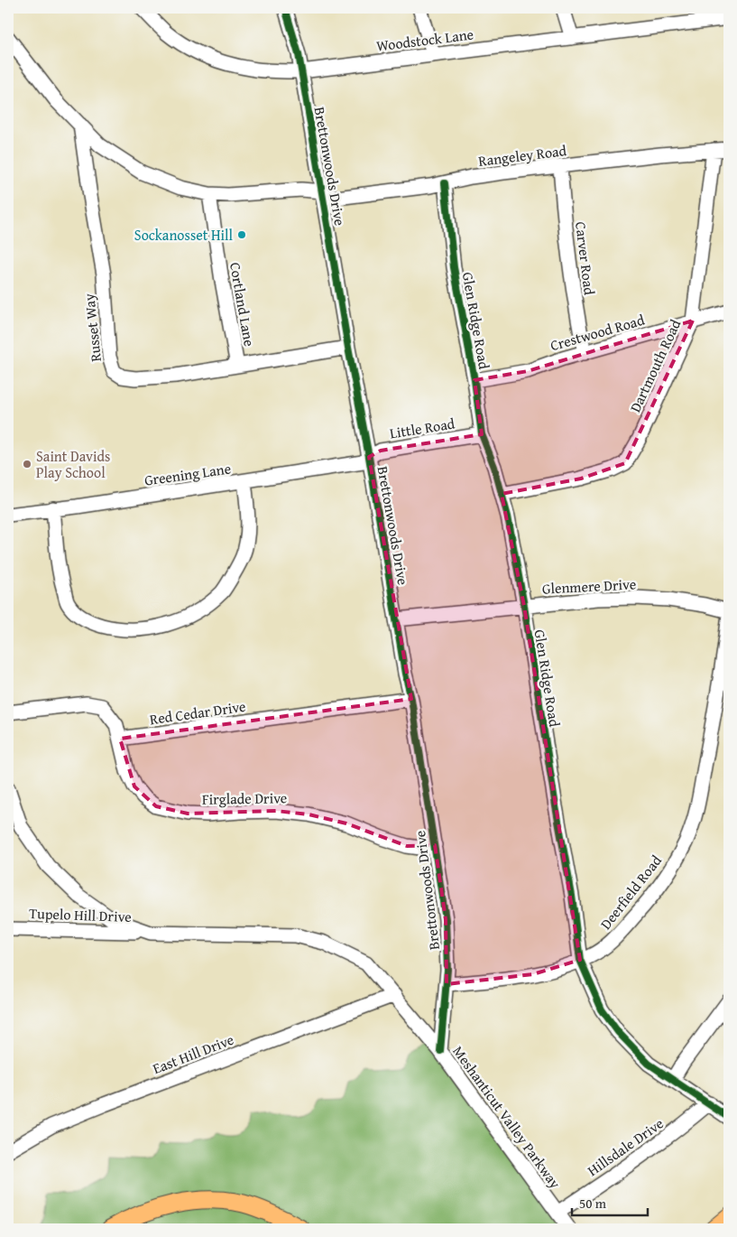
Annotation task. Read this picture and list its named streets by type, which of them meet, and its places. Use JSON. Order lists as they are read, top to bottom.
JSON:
{
  "streets": {
    "street": [
      "Woodstock Lane",
      "Rangeley Road",
      "Brettonwoods Drive",
      "Carver Road",
      "Cortland Lane",
      "Glen Ridge Road",
      "Russet Way",
      "Crestwood Road",
      "Dartmouth Road",
      "Little Road",
      "Greening Lane",
      "Glenmere Drive",
      "Red Cedar Drive",
      "Firglade Drive",
      "Deerfield Road",
      "Tupelo Hill Drive",
      "East Hill Drive",
      "Meshanticut Valley Parkway",
      "Hillsdale Drive"
    ]
  },
  "crossings": [
    ["Woodstock Lane", "Brettonwoods Drive"],
    ["Rangeley Road", "Brettonwoods Drive"],
    ["Rangeley Road", "Carver Road"],
    ["Rangeley Road", "Cortland Lane"],
    ["Rangeley Road", "Glen Ridge Road"],
    ["Rangeley Road", "Russet Way"],
    ["Rangeley Road", "Dartmouth Road"],
    ["Brettonwoods Drive", "Russet Way"],
    ["Brettonwoods Drive", "Little Road"],
    ["Brettonwoods Drive", "Greening Lane"],
    ["Brettonwoods Drive", "Glenmere Drive"],
    ["Brettonwoods Drive", "Red Cedar Drive"],
    ["Brettonwoods Drive", "Firglade Drive"],
    ["Brettonwoods Drive", "Deerfield Road"],
    ["Brettonwoods Drive", "Meshanticut Valley Parkway"],
    ["Carver Road", "Crestwood Road"],
    ["Cortland Lane", "Russet Way"],
    ["Glen Ridge Road", "Crestwood Road"],
    ["Glen Ridge Road", "Dartmouth Road"],
    ["Glen Ridge Road", "Little Road"],
    ["Glen Ridge Road", "Glenmere Drive"],
    ["Glen Ridge Road", "Deerfield Road"],
    ["Glen Ridge Road", "Hillsdale Drive"],
    ["Crestwood Road", "Dartmouth Road"],
    ["Little Road", "Greening Lane"],
    ["Glenmere Drive", "Deerfield Road"],
    ["Red Cedar Drive", "Firglade Drive"],
    ["Tupelo Hill Drive", "Meshanticut Valley Parkway"],
    ["East Hill Drive", "Meshanticut Valley Parkway"],
    ["Meshanticut Valley Parkway", "Hillsdale Drive"]
  ],
  "places": ["Sockanosset Hill", "Saint Davids Play School"],
  "scale_bar": "50 m"
}
